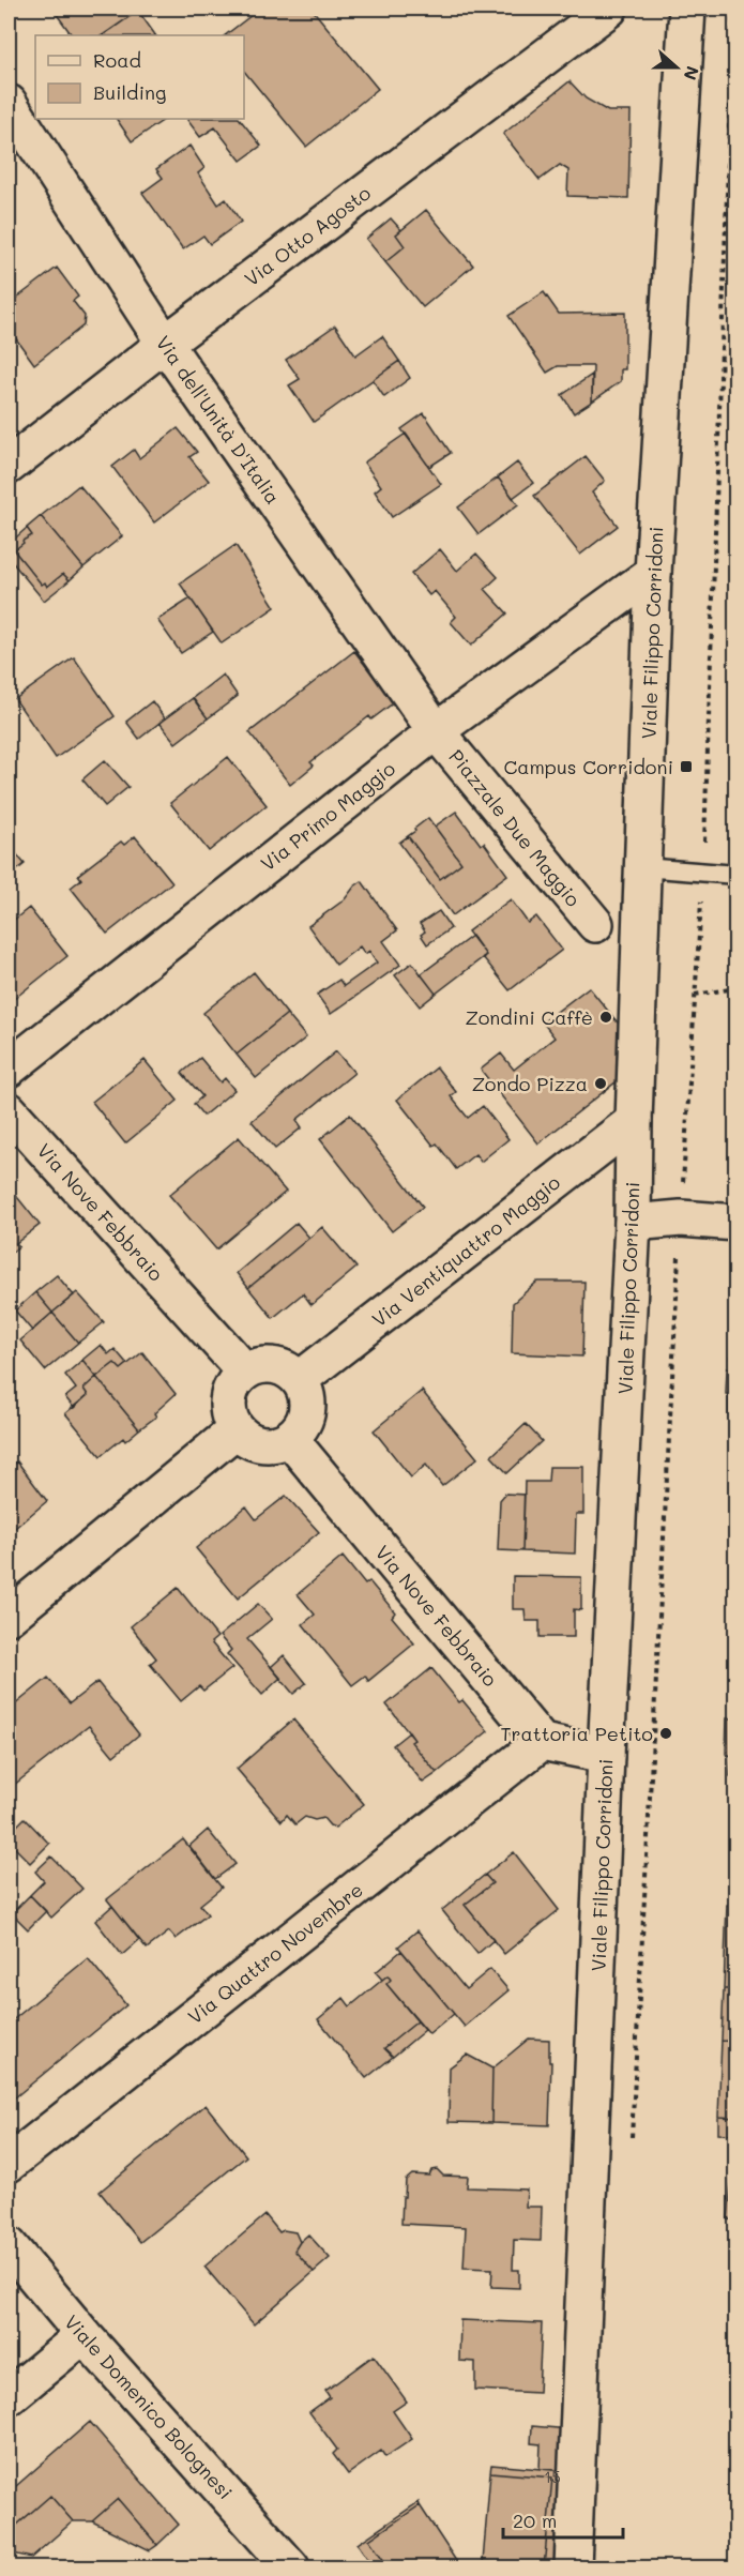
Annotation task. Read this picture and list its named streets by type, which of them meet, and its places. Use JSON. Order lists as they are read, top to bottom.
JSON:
{
  "streets": {
    "street": [
      "Via Otto Agosto",
      "Via dell'Unità D'Italia",
      "Viale Filippo Corridoni",
      "Via Primo Maggio",
      "Piazzale Due Maggio",
      "Via Nove Febbraio",
      "Via Ventiquattro Maggio",
      "Via Quattro Novembre",
      "Viale Domenico Bolognesi"
    ]
  },
  "crossings": [
    ["Via Otto Agosto", "Via dell'Unità D'Italia"],
    ["Via dell'Unità D'Italia", "Via Primo Maggio"],
    ["Via dell'Unità D'Italia", "Piazzale Due Maggio"],
    ["Viale Filippo Corridoni", "Via Primo Maggio"],
    ["Viale Filippo Corridoni", "Via Ventiquattro Maggio"],
    ["Via Primo Maggio", "Piazzale Due Maggio"],
    ["Via Nove Febbraio", "Via Ventiquattro Maggio"],
    ["Via Nove Febbraio", "Via Quattro Novembre"]
  ],
  "places": {
    "transit": ["Campus Corridoni"],
    "other": ["Zondini Caffè", "Zondo Pizza", "Trattoria Petito"]
  },
  "house_numbers": ["15"],
  "legend": ["Road", "Building"],
  "scale_bar": "20 m",
  "north": "right"
}
